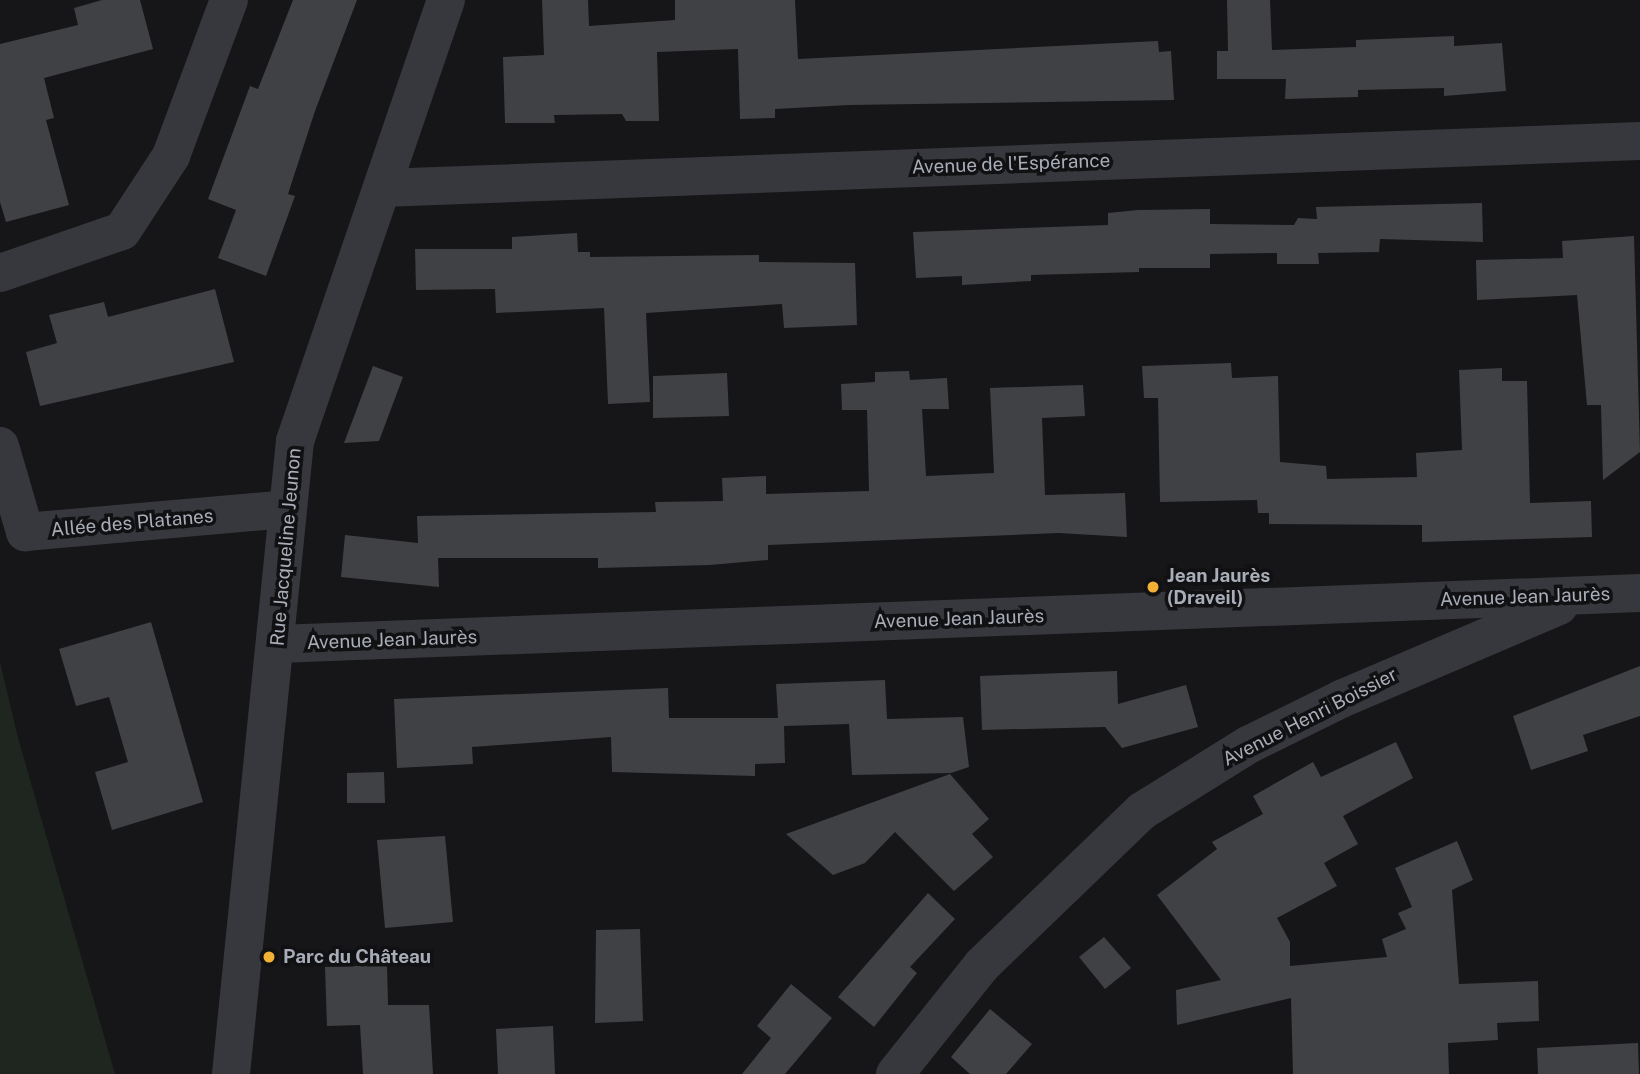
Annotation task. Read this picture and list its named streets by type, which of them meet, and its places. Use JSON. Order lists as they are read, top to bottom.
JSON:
{
  "streets": {
    "street": [
      "Avenue de l'Espérance",
      "Allée des Platanes",
      "Rue Jacqueline Jeunon",
      "Avenue Jean Jaurès",
      "Avenue Henri Boissier"
    ]
  },
  "crossings": [
    ["Avenue de l'Espérance", "Rue Jacqueline Jeunon"],
    ["Allée des Platanes", "Rue Jacqueline Jeunon"],
    ["Rue Jacqueline Jeunon", "Avenue Jean Jaurès"],
    ["Avenue Jean Jaurès", "Avenue Henri Boissier"]
  ],
  "places": ["Jean Jaurès (Draveil)", "Parc du Château"]
}
